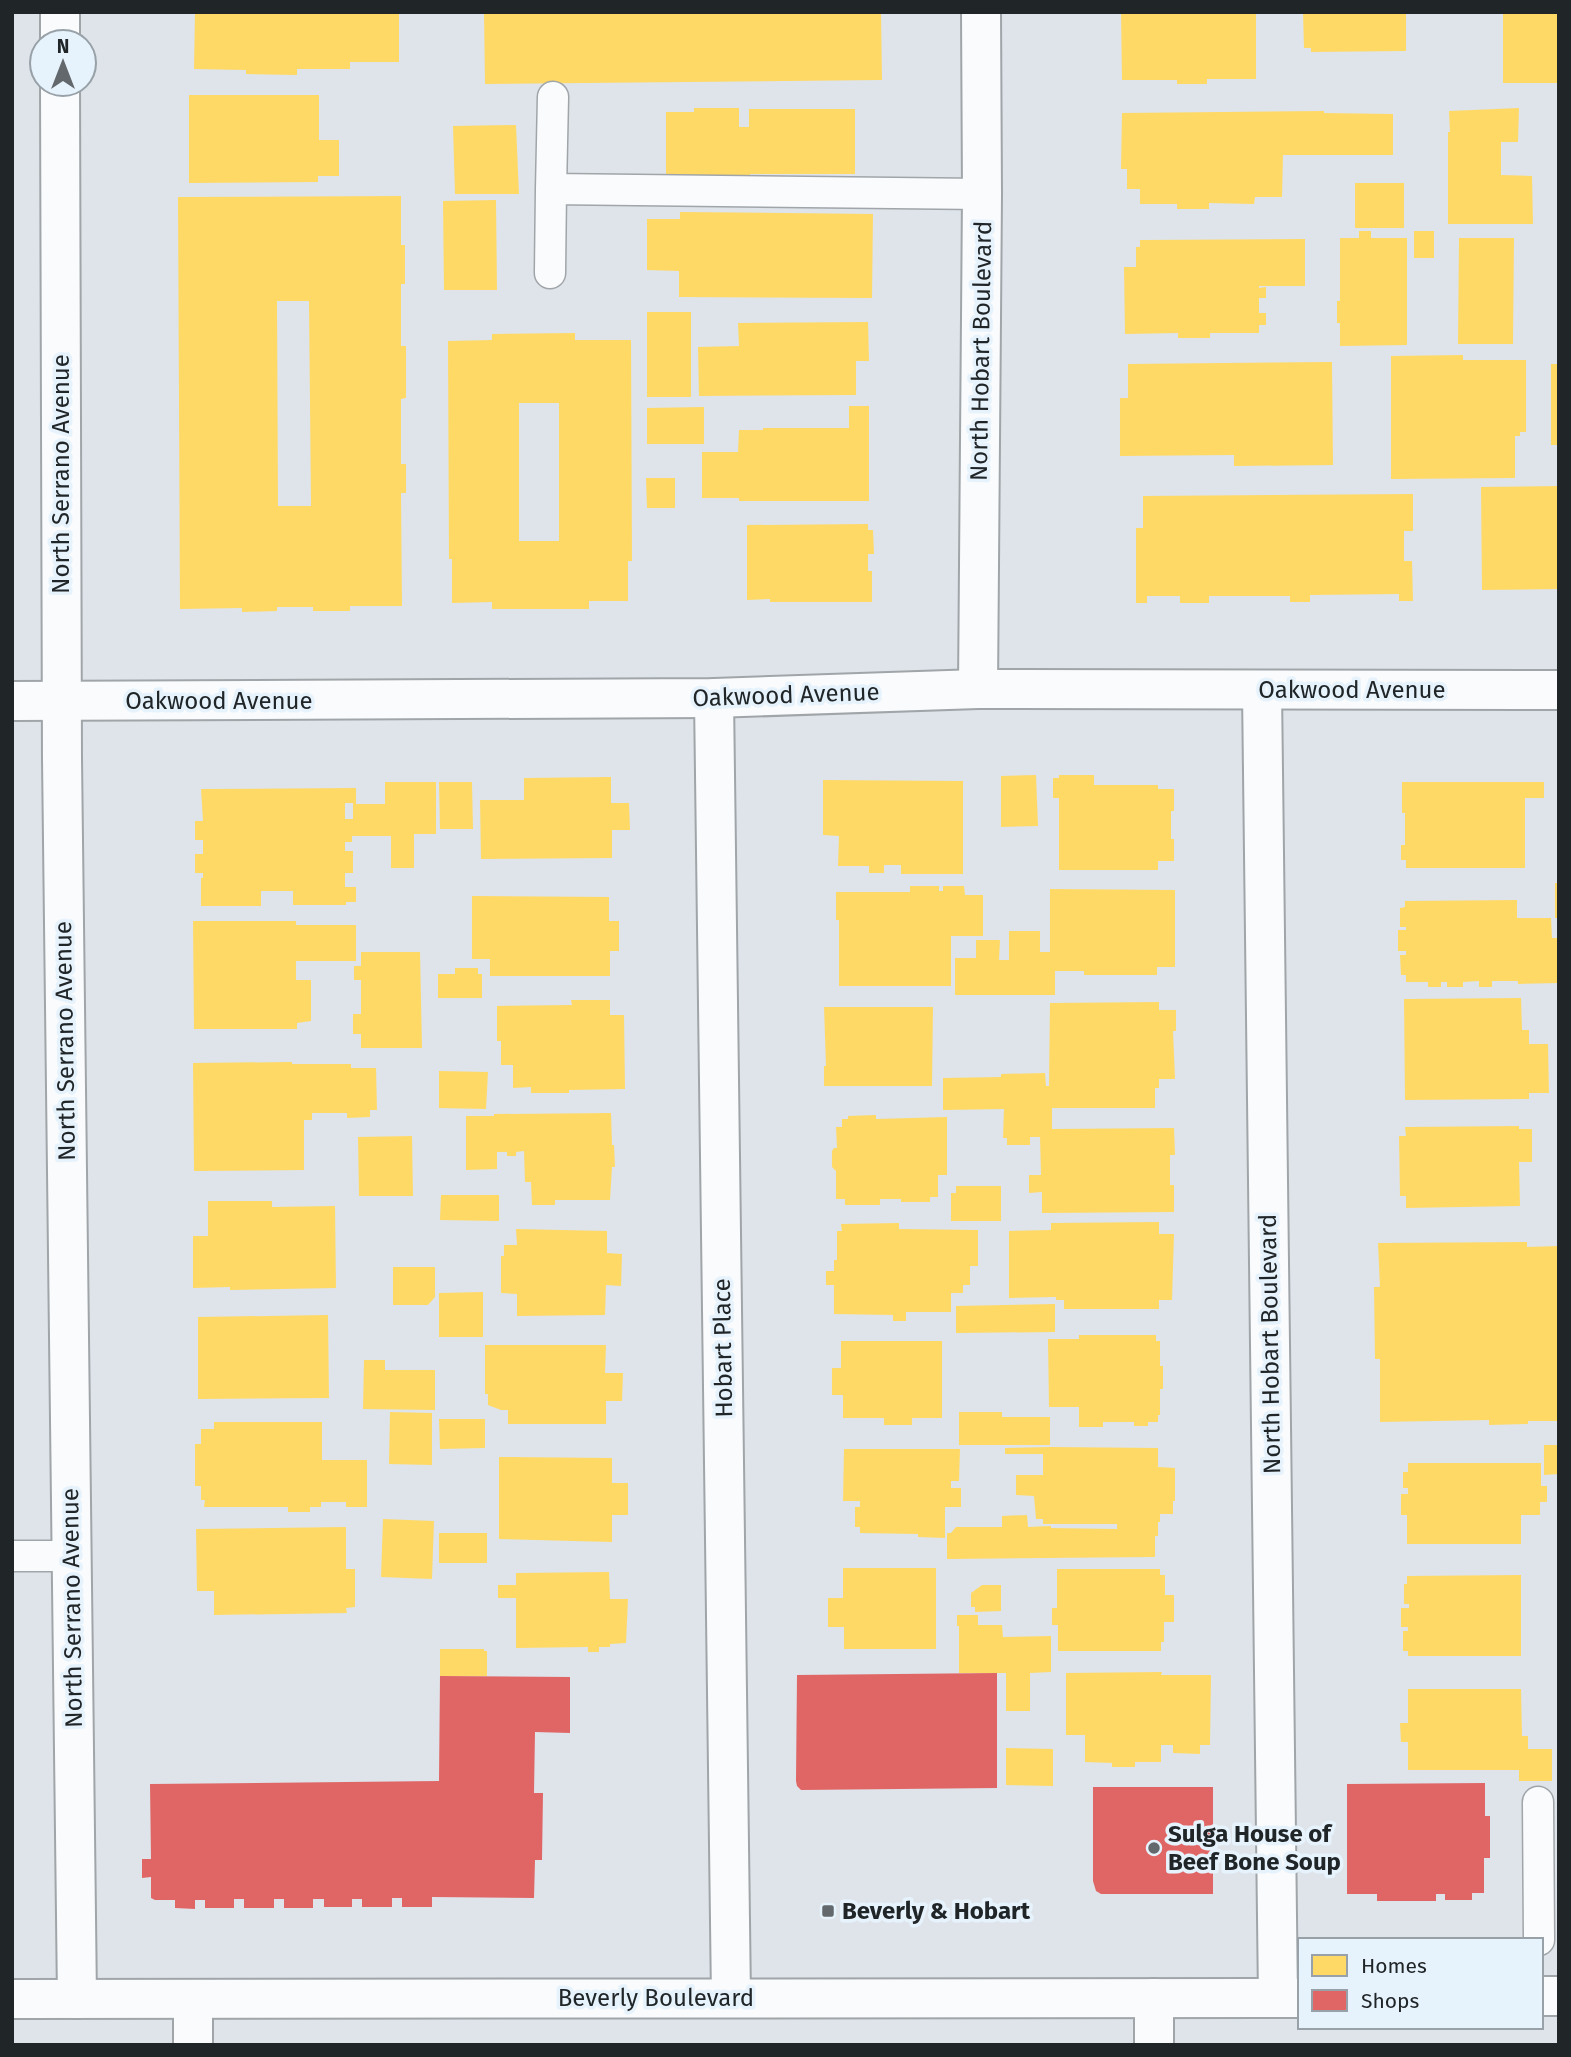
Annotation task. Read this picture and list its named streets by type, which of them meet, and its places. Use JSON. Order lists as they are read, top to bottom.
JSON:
{
  "streets": {
    "street": [
      "North Hobart Boulevard",
      "North Serrano Avenue",
      "Oakwood Avenue",
      "Hobart Place",
      "Beverly Boulevard"
    ]
  },
  "crossings": [
    ["North Hobart Boulevard", "Oakwood Avenue"],
    ["North Hobart Boulevard", "Beverly Boulevard"],
    ["North Serrano Avenue", "Oakwood Avenue"],
    ["North Serrano Avenue", "Beverly Boulevard"],
    ["Oakwood Avenue", "Hobart Place"],
    ["Hobart Place", "Beverly Boulevard"]
  ],
  "places": {
    "other": ["Sulga House of Beef Bone Soup"],
    "transit": ["Beverly & Hobart"]
  },
  "legend": ["Homes", "Shops"],
  "north": "top"
}
